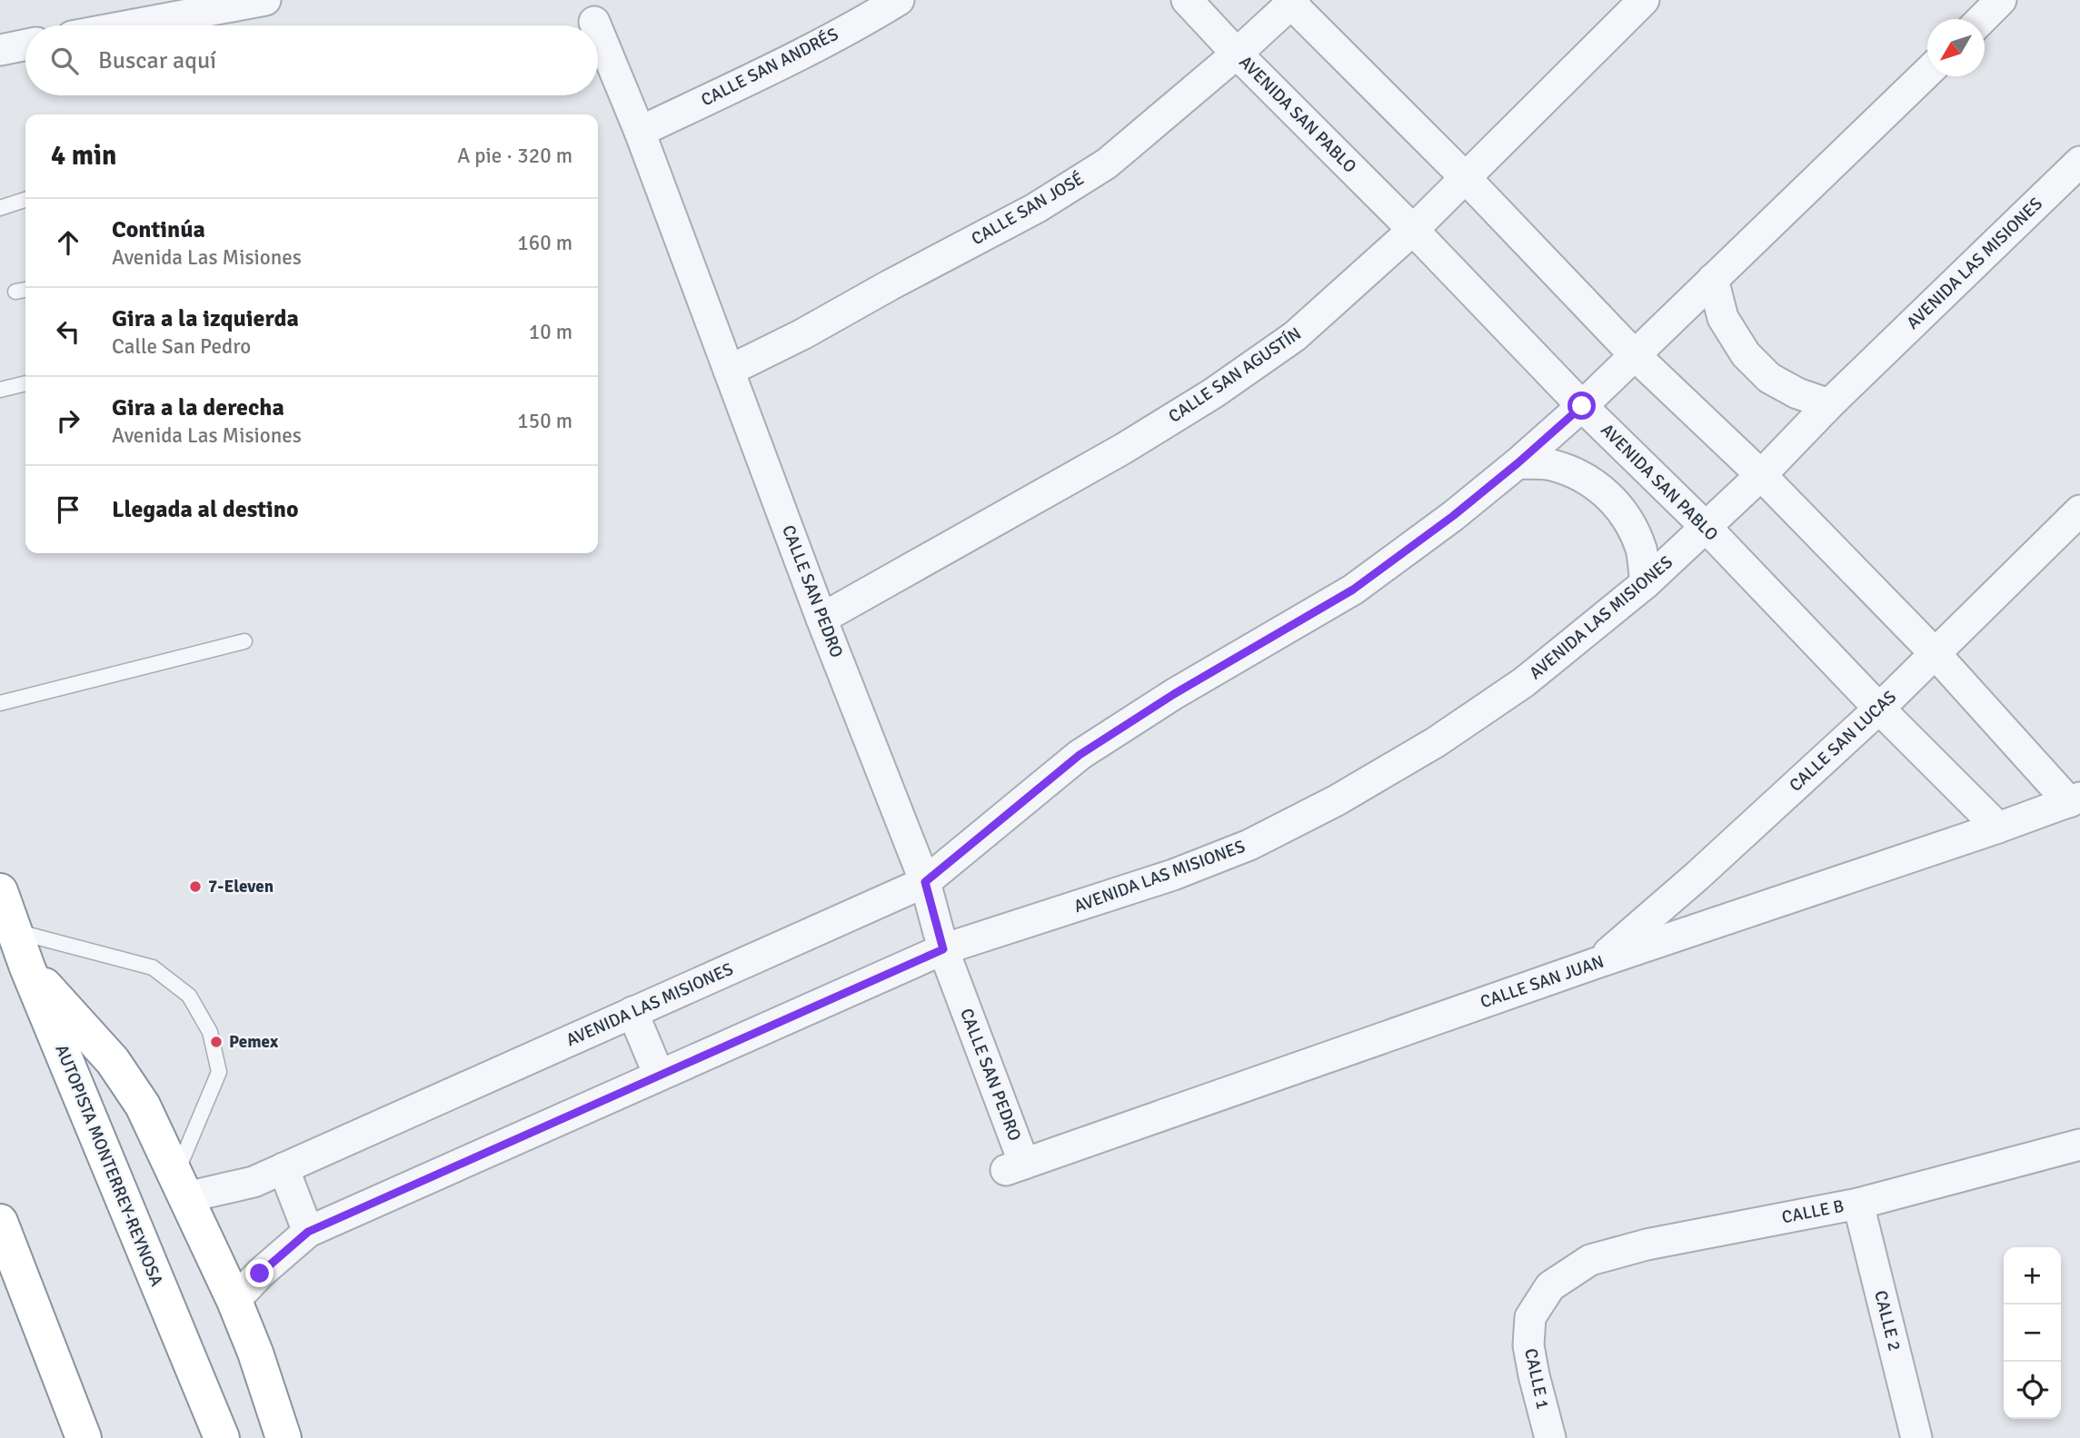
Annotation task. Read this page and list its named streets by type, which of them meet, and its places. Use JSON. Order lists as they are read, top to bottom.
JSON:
{
  "streets": {
    "highway": ["AUTOPISTA MONTERREY-REYNOSA"],
    "street": [
      "CALLE SAN ANDRÉS",
      "AVENIDA SAN PABLO",
      "CALLE SAN JOSÉ",
      "AVENIDA LAS MISIONES",
      "CALLE SAN AGUSTÍN",
      "CALLE SAN PEDRO",
      "CALLE SAN LUCAS",
      "CALLE SAN JUAN",
      "CALLE B",
      "CALLE 2",
      "CALLE 1"
    ]
  },
  "crossings": [
    ["CALLE SAN ANDRÉS", "CALLE SAN PEDRO"],
    ["AVENIDA SAN PABLO", "CALLE SAN JOSÉ"],
    ["AVENIDA SAN PABLO", "AVENIDA LAS MISIONES"],
    ["AVENIDA SAN PABLO", "CALLE SAN AGUSTÍN"],
    ["AVENIDA SAN PABLO", "CALLE SAN LUCAS"],
    ["AVENIDA SAN PABLO", "CALLE SAN JUAN"],
    ["CALLE SAN JOSÉ", "CALLE SAN PEDRO"],
    ["AVENIDA LAS MISIONES", "CALLE SAN PEDRO"],
    ["CALLE SAN AGUSTÍN", "CALLE SAN PEDRO"],
    ["CALLE SAN PEDRO", "CALLE SAN JUAN"],
    ["CALLE SAN LUCAS", "CALLE SAN JUAN"],
    ["CALLE B", "CALLE 2"],
    ["CALLE B", "CALLE 1"]
  ],
  "places": ["7-Eleven", "Pemex"],
  "north": "bottom left",
  "page": {
    "search": "Buscar aquí",
    "heading": ["4 min", "A pie · 320 m"],
    "list": [
      ["Continúa", "Avenida Las Misiones", "160 m"],
      ["Gira a la izquierda", "Calle San Pedro", "10 m"],
      ["Gira a la derecha", "Avenida Las Misiones", "150 m"],
      "Llegada al destino"
    ],
    "map_buttons": ["+", "−"]
  }
}
